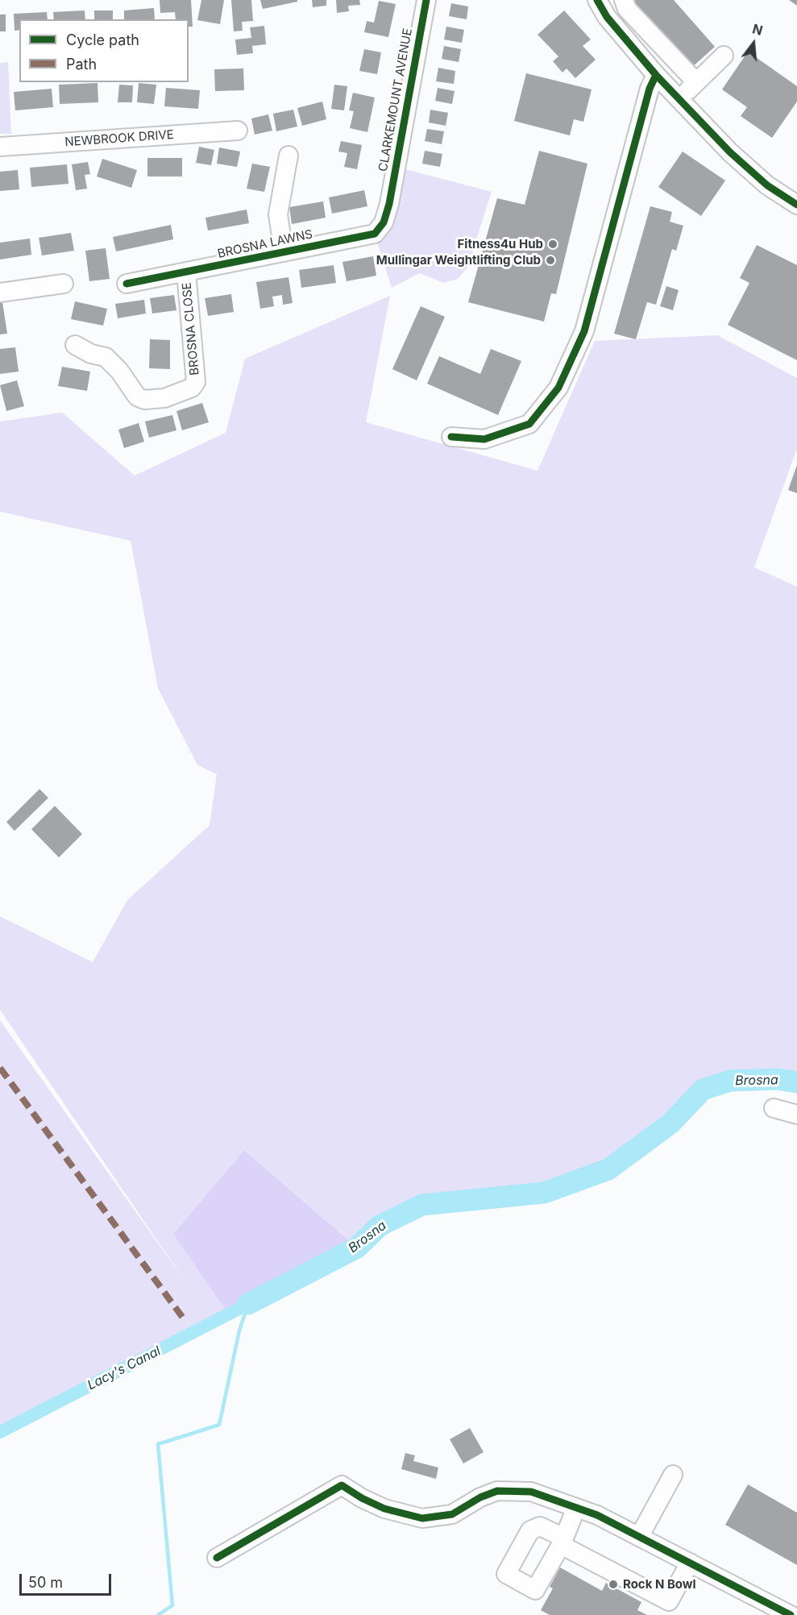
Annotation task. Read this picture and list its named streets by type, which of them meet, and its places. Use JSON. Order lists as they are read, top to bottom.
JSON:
{
  "streets": {
    "street": [
      "CLARKEMOUNT AVENUE",
      "NEWBROOK DRIVE",
      "BROSNA LAWNS",
      "BROSNA CLOSE"
    ]
  },
  "crossings": [
    ["CLARKEMOUNT AVENUE", "BROSNA LAWNS"],
    ["BROSNA LAWNS", "BROSNA CLOSE"]
  ],
  "water": ["Brosna", "Lacy's Canal"],
  "places": ["Fitness4u Hub", "Mullingar Weightlifting Club", "Rock N Bowl"],
  "legend": ["Cycle path", "Path"],
  "scale_bar": "50 m",
  "north": "top"
}
